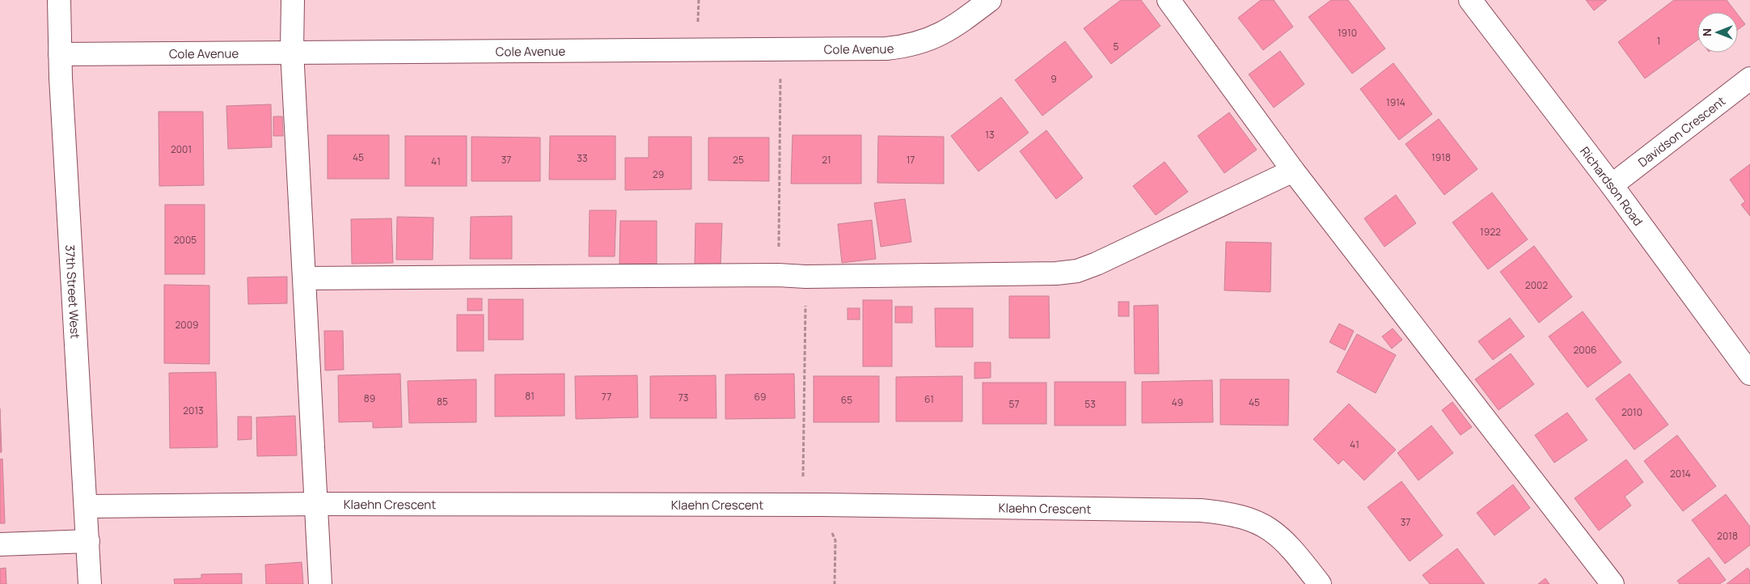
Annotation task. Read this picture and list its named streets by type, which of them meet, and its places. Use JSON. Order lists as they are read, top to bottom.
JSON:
{
  "streets": {
    "street": [
      "Cole Avenue",
      "Davidson Crescent",
      "Richardson Road",
      "37th Street West",
      "Klaehn Crescent"
    ]
  },
  "crossings": [
    ["Cole Avenue", "37th Street West"],
    ["Davidson Crescent", "Richardson Road"],
    ["37th Street West", "Klaehn Crescent"]
  ],
  "house_numbers": [
    "1910",
    "1",
    "5",
    "9",
    "1914",
    "13",
    "2001",
    "45",
    "1918",
    "33",
    "37",
    "25",
    "21",
    "17",
    "41",
    "29",
    "1922",
    "2005",
    "2002",
    "2009",
    "2006",
    "81",
    "77",
    "69",
    "73",
    "89",
    "61",
    "65",
    "85",
    "49",
    "45",
    "57",
    "53",
    "2013",
    "2010",
    "41",
    "2014",
    "37",
    "2018"
  ],
  "north": "left"
}
